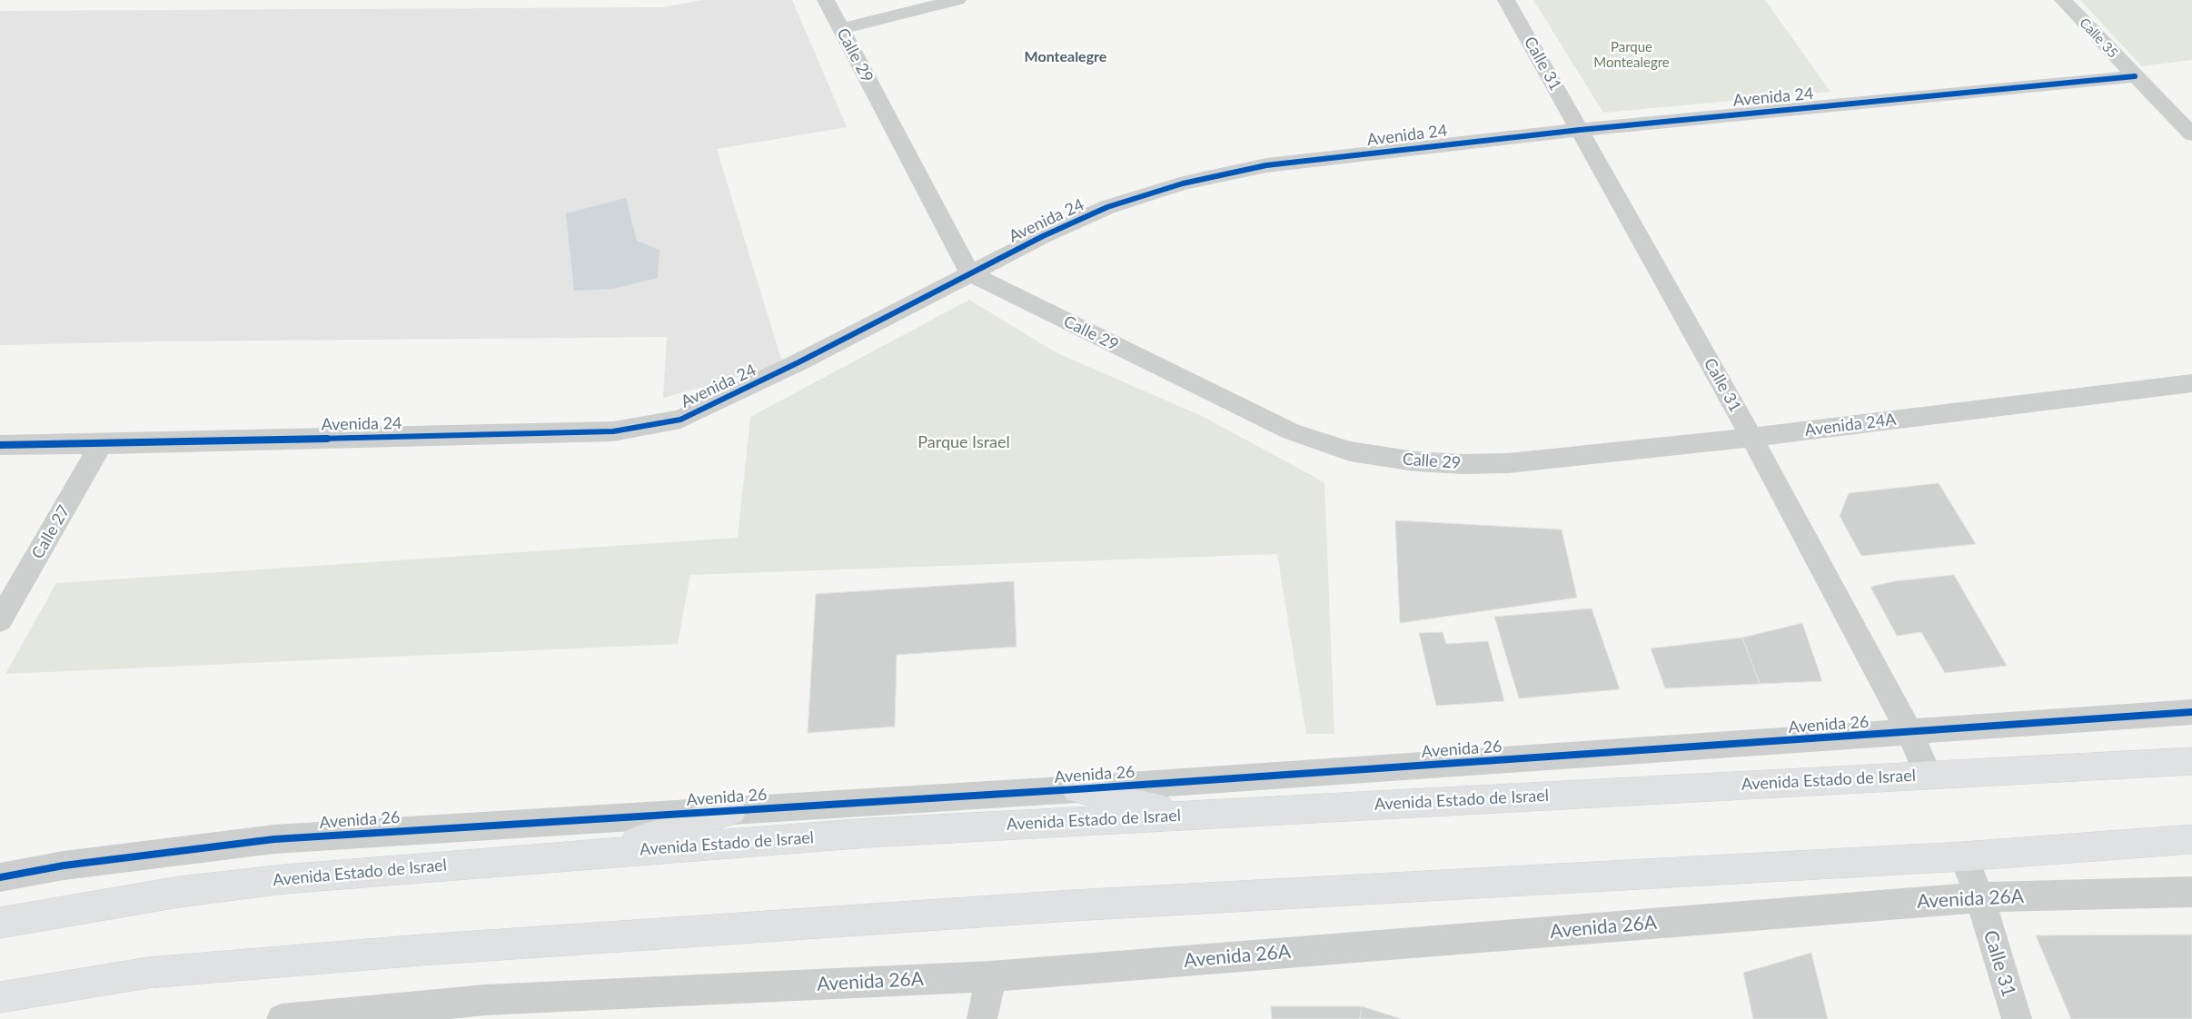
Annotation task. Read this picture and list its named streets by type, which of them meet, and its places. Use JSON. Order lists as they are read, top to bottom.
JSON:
{
  "streets": {
    "main road": ["Avenida Estado de Israel"],
    "street": [
      "Calle 35",
      "Calle 29",
      "Calle 31",
      "Avenida 24",
      "Avenida 24A",
      "Calle 27",
      "Avenida 26",
      "Avenida 26A"
    ]
  },
  "crossings": [
    ["Calle 35", "Avenida 24"],
    ["Calle 29", "Avenida 24"],
    ["Calle 29", "Avenida 24A"],
    ["Calle 31", "Avenida 24"],
    ["Calle 31", "Avenida 24A"],
    ["Calle 31", "Avenida 26"],
    ["Calle 31", "Avenida Estado de Israel"],
    ["Calle 31", "Avenida 26A"],
    ["Avenida 24", "Calle 27"]
  ],
  "districts": ["Montealegre"],
  "parks": ["Parque Montealegre", "Parque Israel"]
}
